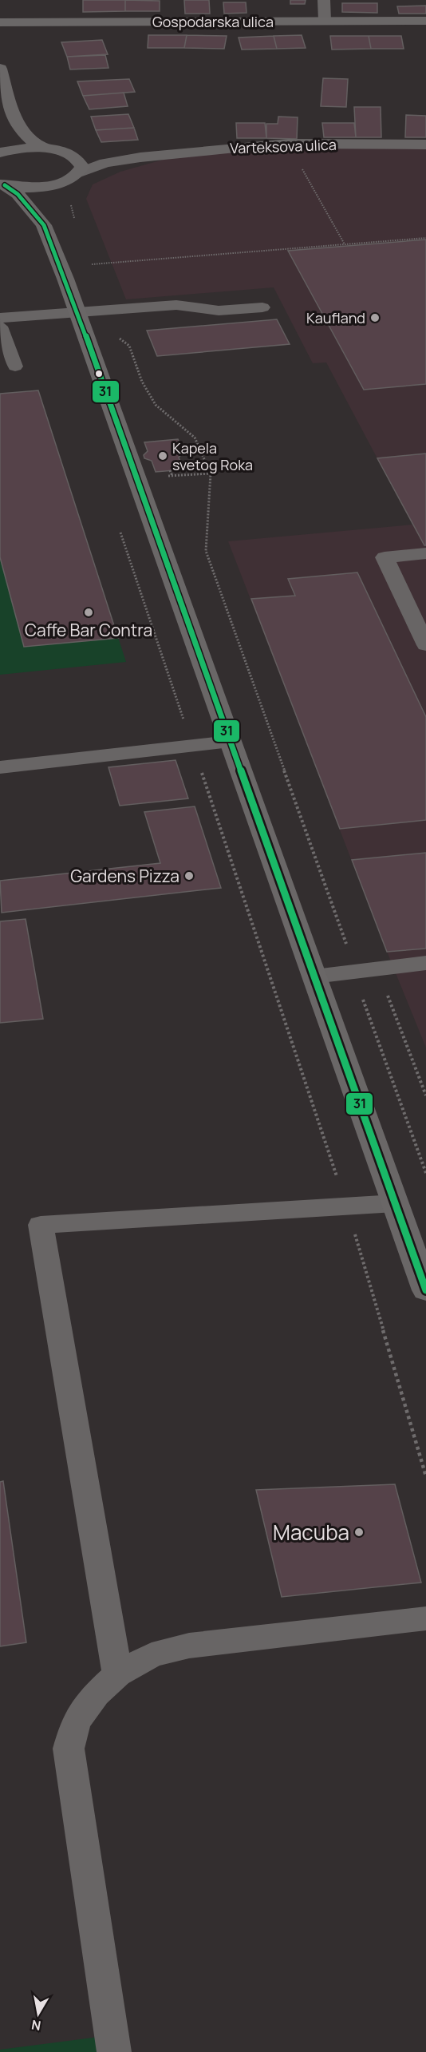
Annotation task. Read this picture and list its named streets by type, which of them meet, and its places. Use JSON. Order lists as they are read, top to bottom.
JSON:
{
  "streets": {
    "main road": ["Gospodarska ulica"],
    "street": ["Varteksova ulica"]
  },
  "places": [
    "Kaufland",
    "Kapela svetog Roka",
    "Caffe Bar Contra",
    "Gardens Pizza",
    "Macuba"
  ],
  "lines": ["transit line 31"],
  "north": "bottom"
}
